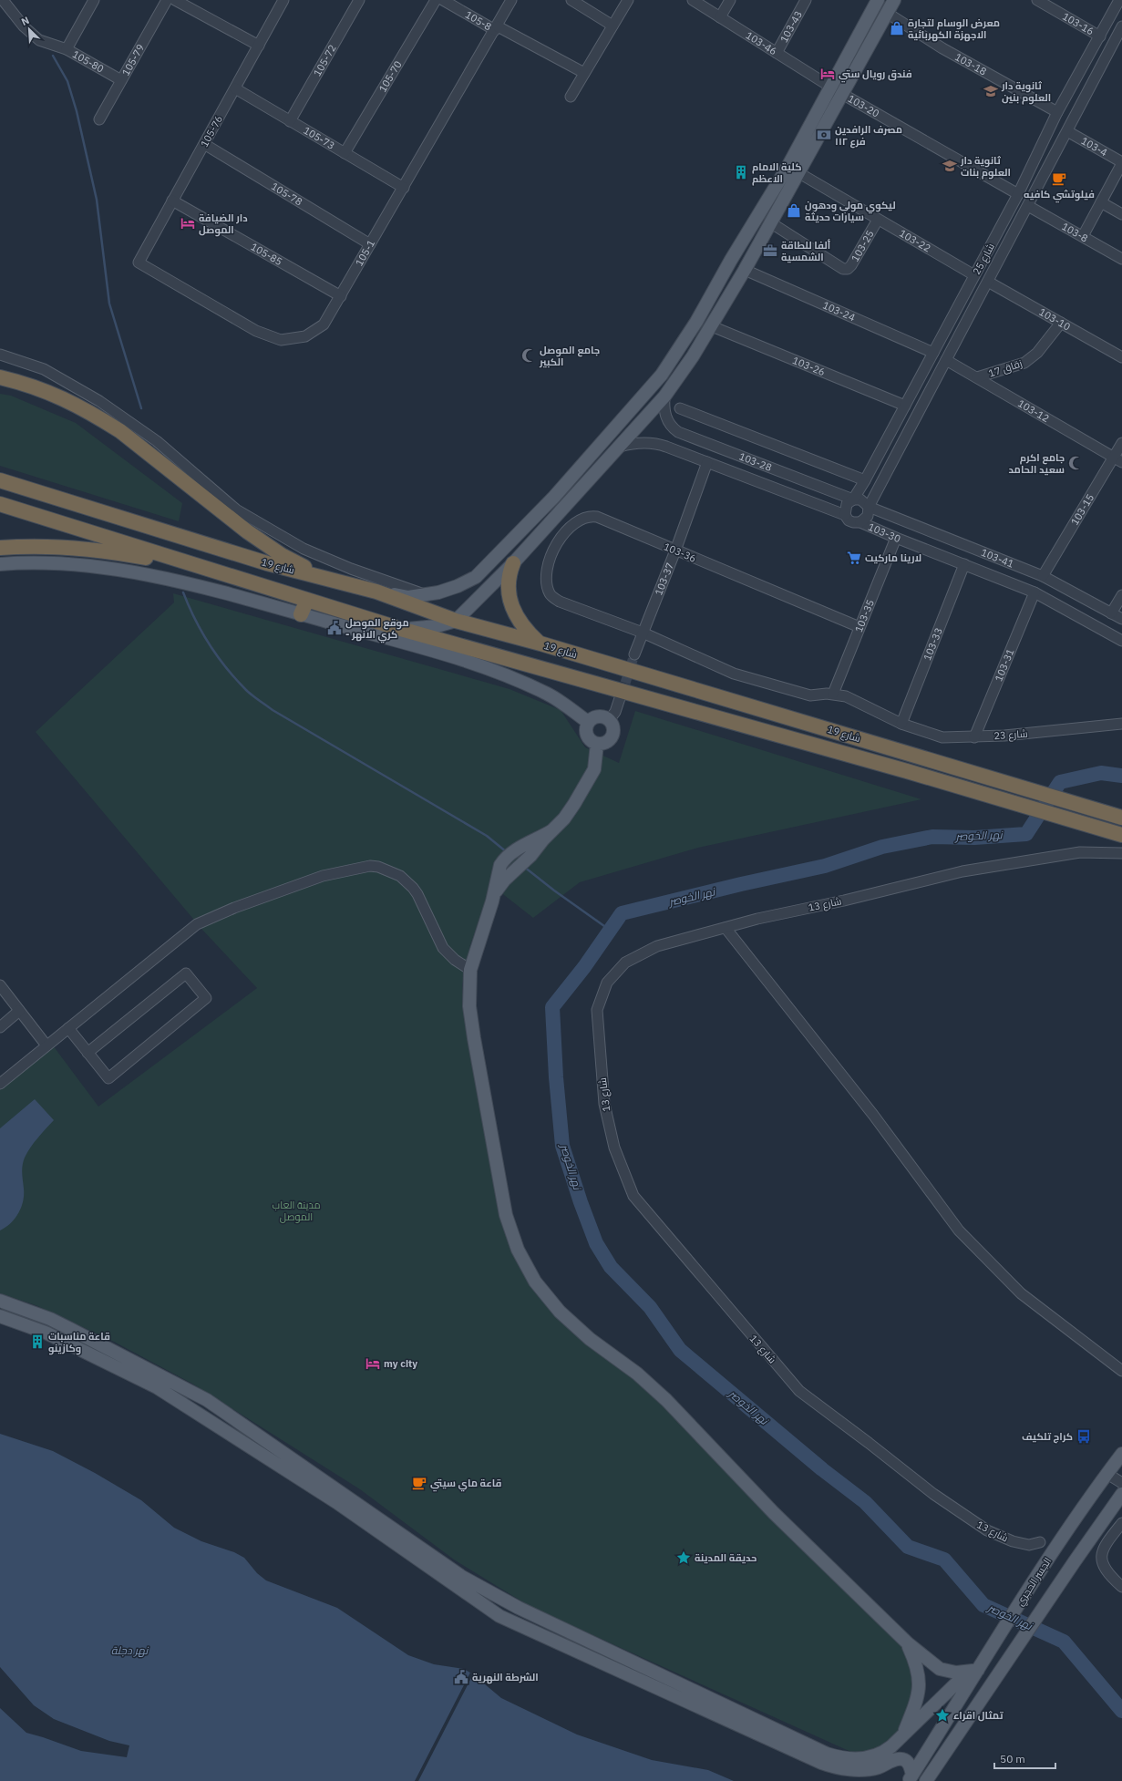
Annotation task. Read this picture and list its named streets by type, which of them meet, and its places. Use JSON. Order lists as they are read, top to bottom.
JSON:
{
  "streets": {
    "highway": ["شارع 19"],
    "main road": ["الجسر الحجري"],
    "street": [
      "105-8",
      "103-16",
      "103-43",
      "103-46",
      "105-79",
      "105-72",
      "105-80",
      "103-18",
      "105-70",
      "103-20",
      "105-76",
      "105-73",
      "103-4",
      "105-78",
      "103-8",
      "103-22",
      "103-25",
      "105-1",
      "105-85",
      "شارع 25",
      "103-24",
      "103-10",
      "103-26",
      "زقاق 17",
      "103-12",
      "103-28",
      "103-15",
      "103-30",
      "103-36",
      "103-41",
      "103-37",
      "103-35",
      "103-33",
      "103-31",
      "شارع 23",
      "شارع 13"
    ]
  },
  "crossings": [
    ["105-8", "105-1"],
    ["103-16", "شارع 25"],
    ["103-43", "103-46"],
    ["105-79", "105-80"],
    ["105-72", "105-73"],
    ["103-18", "شارع 25"],
    ["105-70", "105-73"],
    ["103-20", "شارع 25"],
    ["105-76", "105-73"],
    ["105-76", "105-78"],
    ["105-76", "105-1"],
    ["105-76", "105-85"],
    ["105-73", "105-1"],
    ["103-4", "شارع 25"],
    ["105-78", "105-1"],
    ["103-8", "شارع 25"],
    ["103-22", "103-25"],
    ["103-22", "شارع 25"],
    ["105-1", "105-85"],
    ["شارع 25", "103-24"],
    ["شارع 25", "103-10"],
    ["شارع 25", "103-26"],
    ["شارع 25", "103-12"],
    ["شارع 25", "103-28"],
    ["شارع 25", "103-30"],
    ["شارع 25", "103-41"],
    ["103-10", "زقاق 17"],
    ["زقاق 17", "103-12"],
    ["103-12", "103-15"],
    ["103-28", "103-30"],
    ["103-28", "103-41"],
    ["103-15", "103-41"],
    ["103-30", "103-41"],
    ["103-30", "103-37"],
    ["103-30", "103-35"],
    ["103-30", "103-33"],
    ["103-30", "103-31"],
    ["103-36", "103-37"],
    ["103-36", "103-35"],
    ["103-35", "شارع 23"],
    ["103-33", "شارع 23"],
    ["103-31", "شارع 23"]
  ],
  "water": ["نهر الخوصر", "نهر دجلة"],
  "parks": ["مدينة العاب الموصل"],
  "places": {
    "shop": ["معرض الوسام لتجارة الاجهزة الكهربائية", "ليكوي مولي ودهون سيارات حديثة"],
    "hotel": ["فندق رويال ستي", "دار الضيافة الموصل", "my city"],
    "school or university": ["ثانوية دار العلوم بنين", "ثانوية دار العلوم بنات"],
    "bank": ["مصرف الرافدين فرع ١١٢"],
    "building": ["كلية الامام الاعظم", "قاعة مناسبات وكازينو"],
    "cafe": ["فيلوتشي كافيه", "قاعة ماي سيتي"],
    "office": ["ألفا للطاقة الشمسية"],
    "mosque": ["جامع الموصل الكبير", "جامع اكرم سعيد الحامد"],
    "supermarket": ["لارينا ماركيت"],
    "public building": ["موقع الموصل - كري الانهر", "الشرطة النهرية"],
    "bus stop": ["كراج تلكيف"],
    "place": ["حديقة المدينة", "تمثال اقراء"]
  },
  "scale_bar": "50 m",
  "north": "top left"
}
